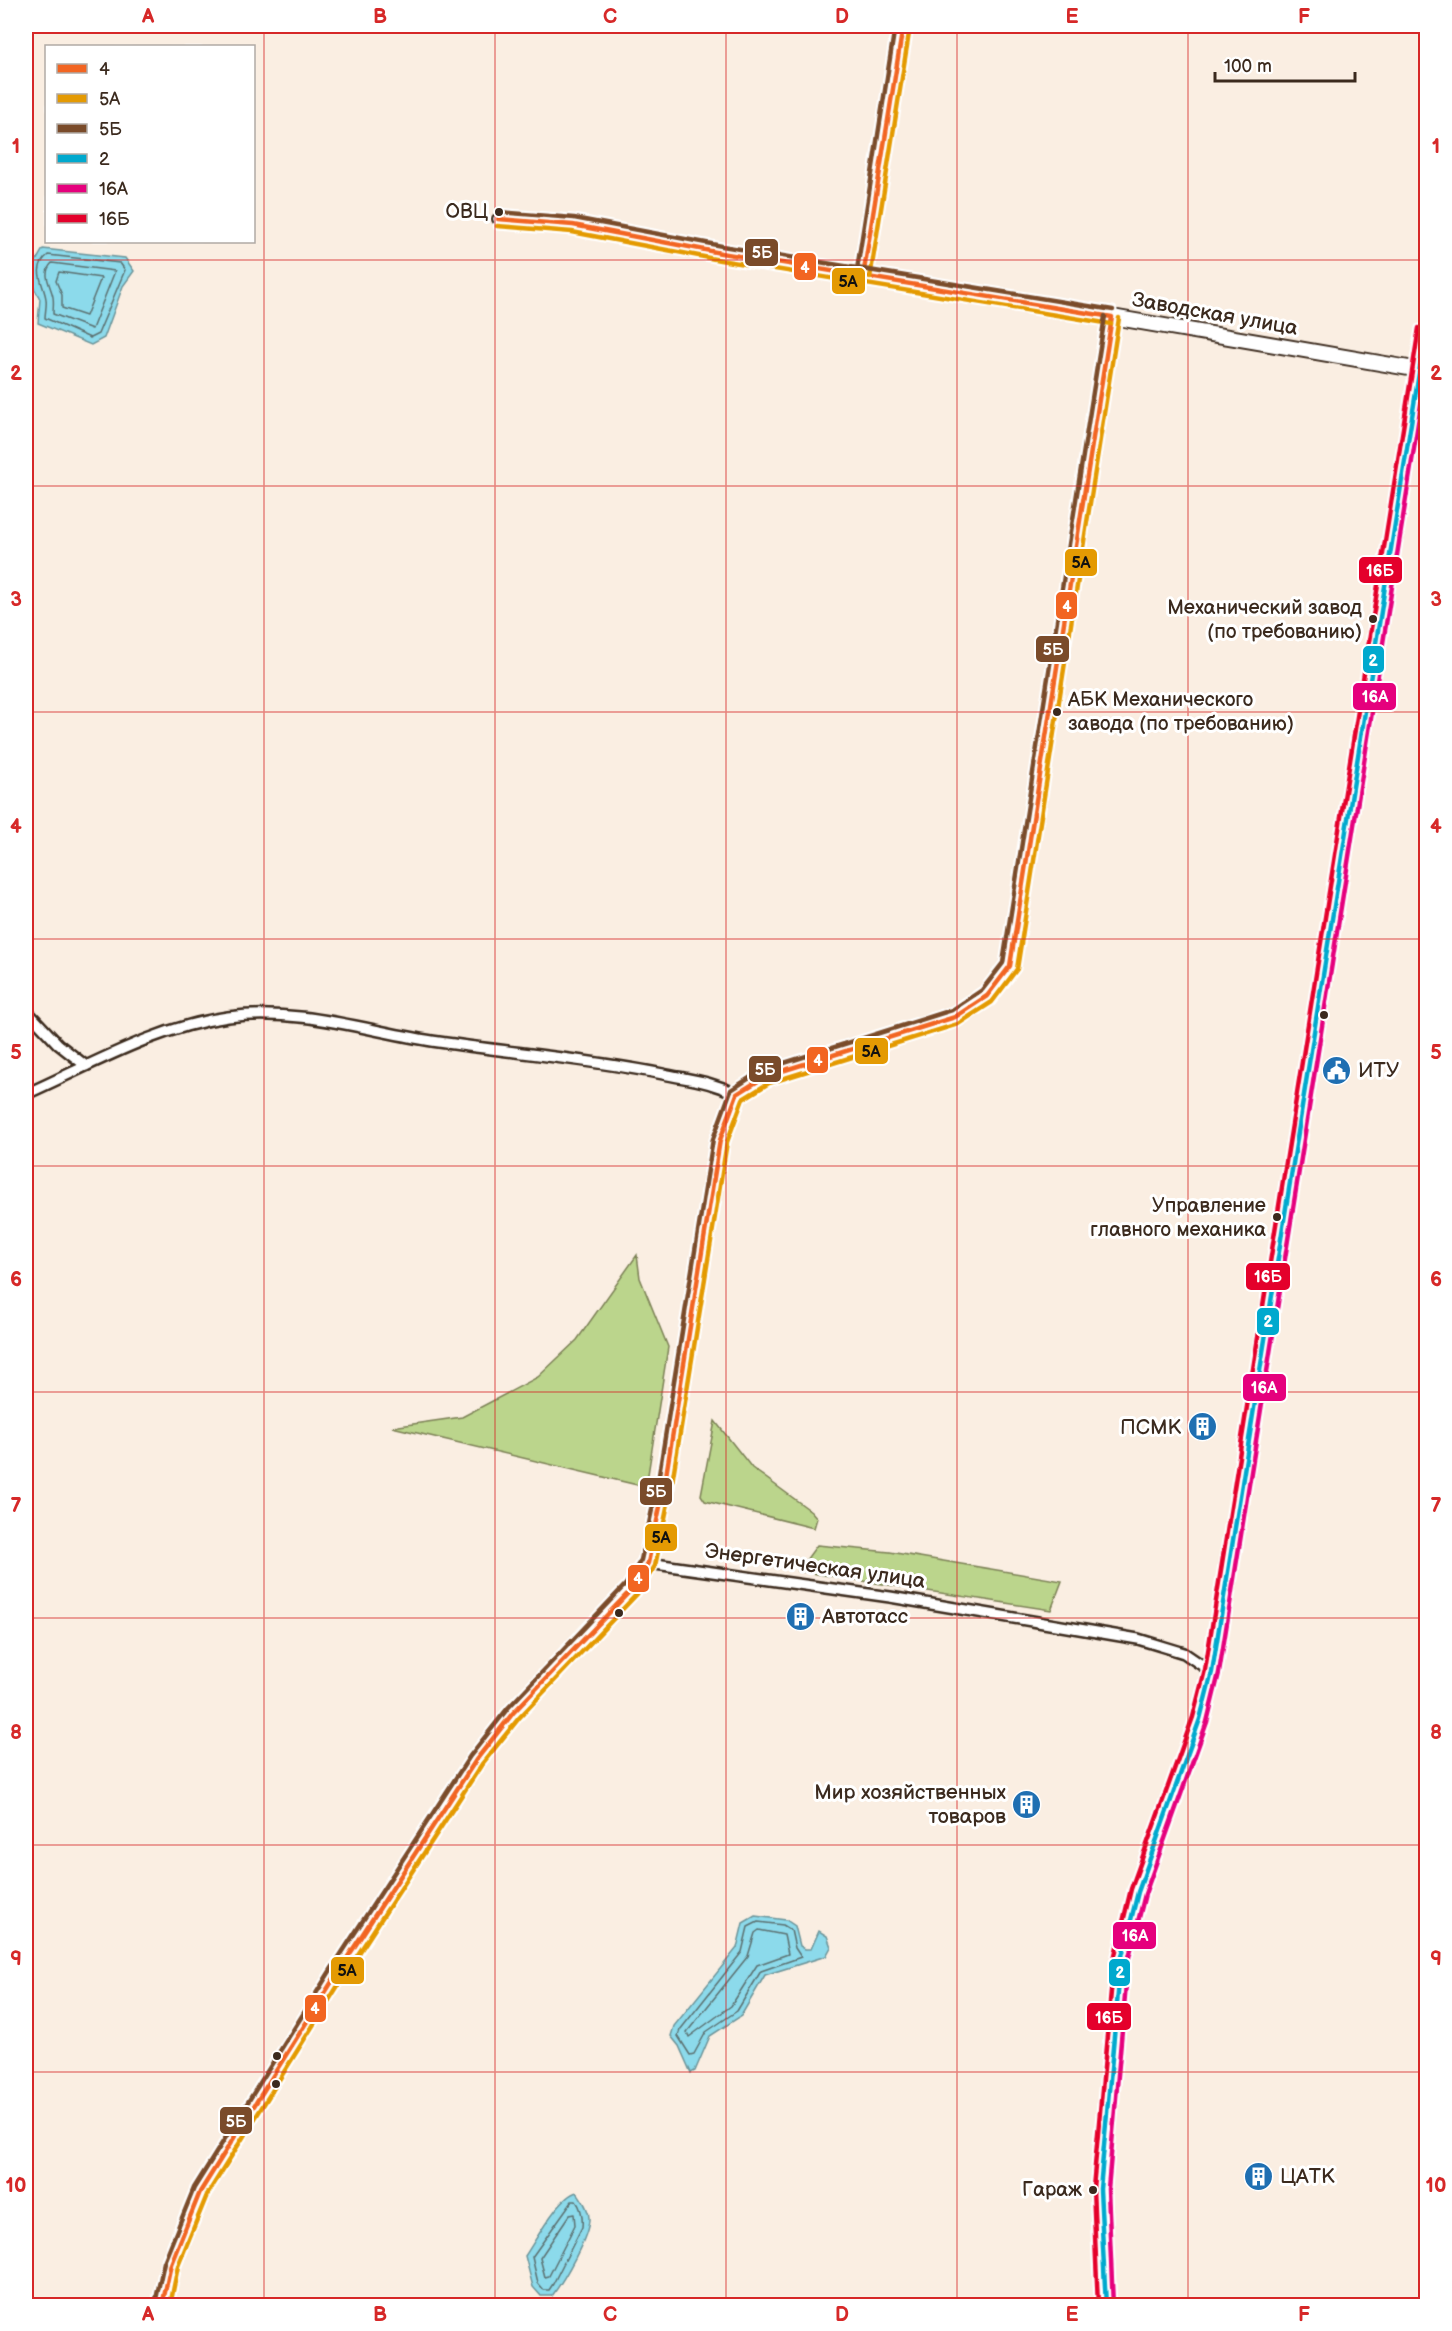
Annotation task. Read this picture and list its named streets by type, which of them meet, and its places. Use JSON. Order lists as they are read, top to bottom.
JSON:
{
  "streets": {
    "street": ["Заводская улица", "Энергетическая улица"]
  },
  "places": {
    "other": [
      "ОВЦ",
      "Механический завод (по требованию)",
      "АБК Механического завода (по требованию)",
      "Управление главного механика",
      "Гараж"
    ],
    "public building": ["ИТУ"],
    "building": [
      "ПСМК",
      "Автотасс",
      "Мир хозяйственных товаров",
      "ЦАТК"
    ]
  },
  "lines": [
    "transit line 4",
    "transit line 5Б",
    "transit line 5А",
    "transit line 16Б",
    "transit line 2",
    "transit line 16А"
  ],
  "legend": [
    "4",
    "5А",
    "5Б",
    "2",
    "16А",
    "16Б"
  ],
  "scale_bar": "100 m",
  "grid": {
    "columns": [
      "A",
      "B",
      "C",
      "D",
      "E",
      "F"
    ],
    "rows": [
      "1",
      "2",
      "3",
      "4",
      "5",
      "6",
      "7",
      "8",
      "9",
      "10"
    ]
  }
}
